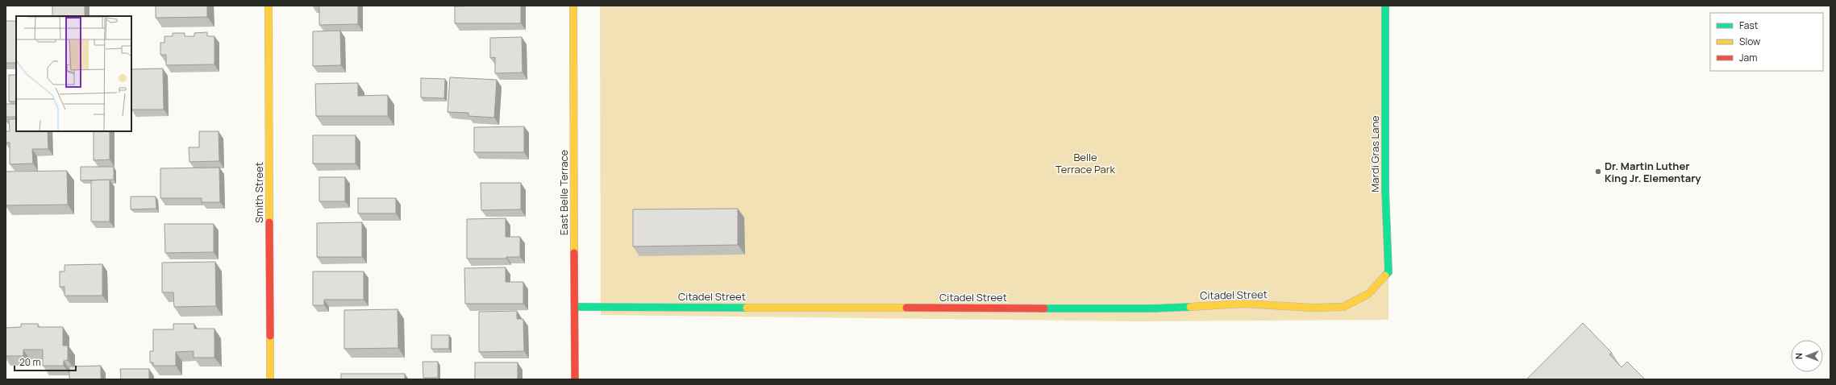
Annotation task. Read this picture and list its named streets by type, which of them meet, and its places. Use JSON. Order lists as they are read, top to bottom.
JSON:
{
  "streets": {
    "street": [
      "Mardi Gras Lane",
      "Smith Street",
      "East Belle Terrace",
      "Citadel Street"
    ]
  },
  "crossings": [
    ["Mardi Gras Lane", "Citadel Street"],
    ["East Belle Terrace", "Citadel Street"]
  ],
  "parks": ["Belle Terrace Park"],
  "places": ["Dr. Martin Luther King Jr. Elementary"],
  "legend": ["Fast", "Slow", "Jam"],
  "scale_bar": "20 m",
  "north": "left"
}
